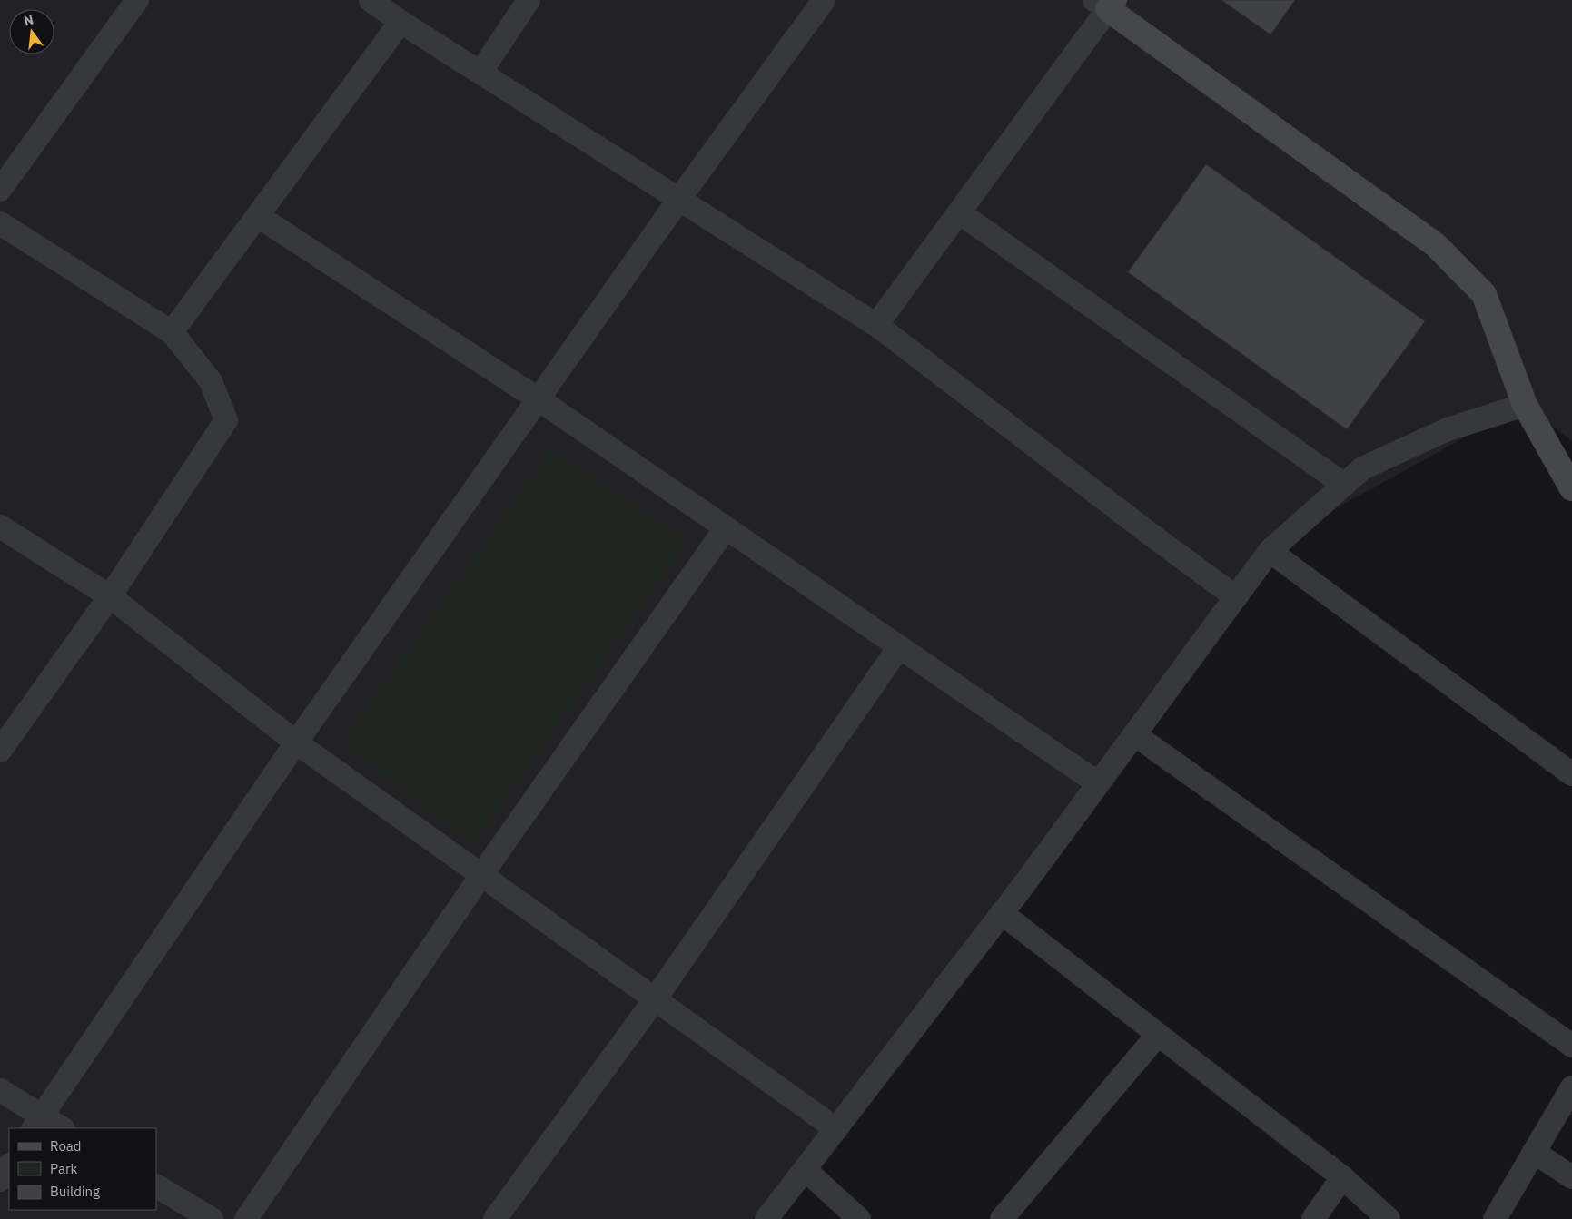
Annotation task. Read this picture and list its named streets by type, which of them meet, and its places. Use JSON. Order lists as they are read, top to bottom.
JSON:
{
  "legend": ["Road", "Park", "Building"],
  "north": "top"
}
